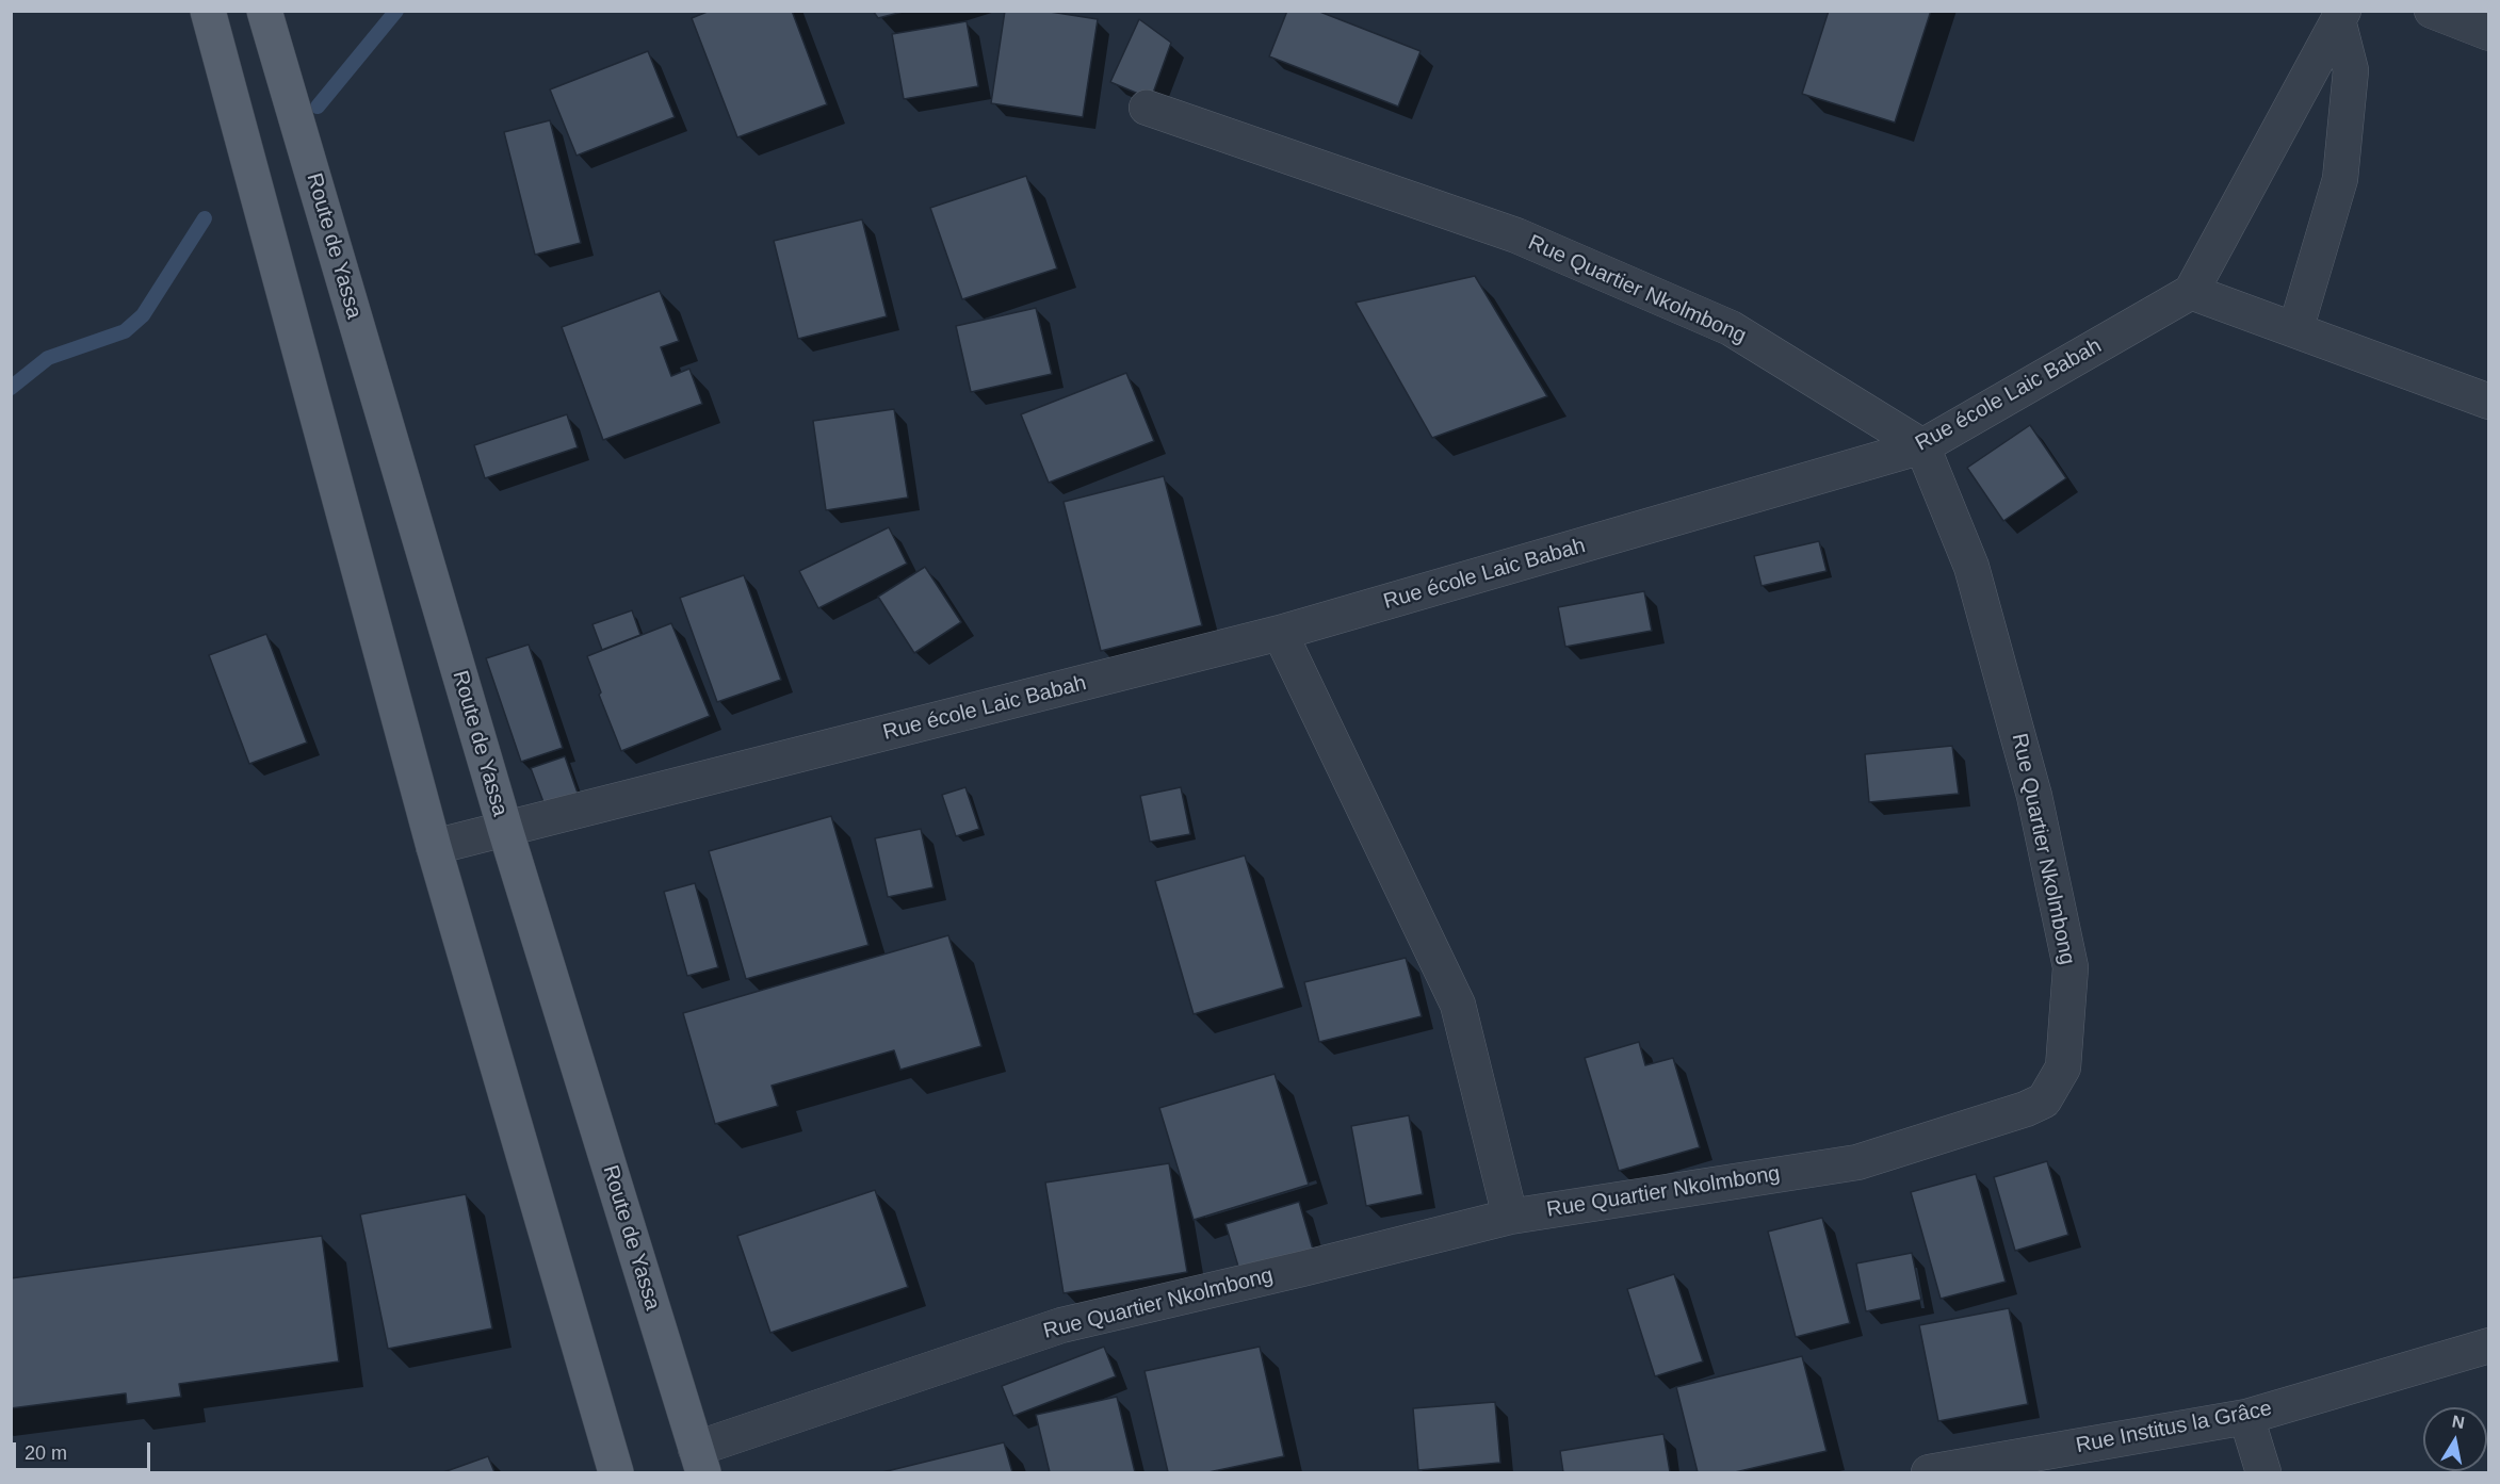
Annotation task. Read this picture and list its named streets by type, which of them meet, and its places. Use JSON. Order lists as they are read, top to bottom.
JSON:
{
  "streets": {
    "main road": ["Route de Yassa"],
    "street": ["Rue Quartier Nkolmbong", "Rue école Laic Babah", "Rue Institus la Grâce"]
  },
  "crossings": [
    ["Route de Yassa", "Rue Quartier Nkolmbong"],
    ["Route de Yassa", "Rue école Laic Babah"],
    ["Rue Quartier Nkolmbong", "Rue école Laic Babah"]
  ],
  "scale_bar": "20 m",
  "north": "top"
}
